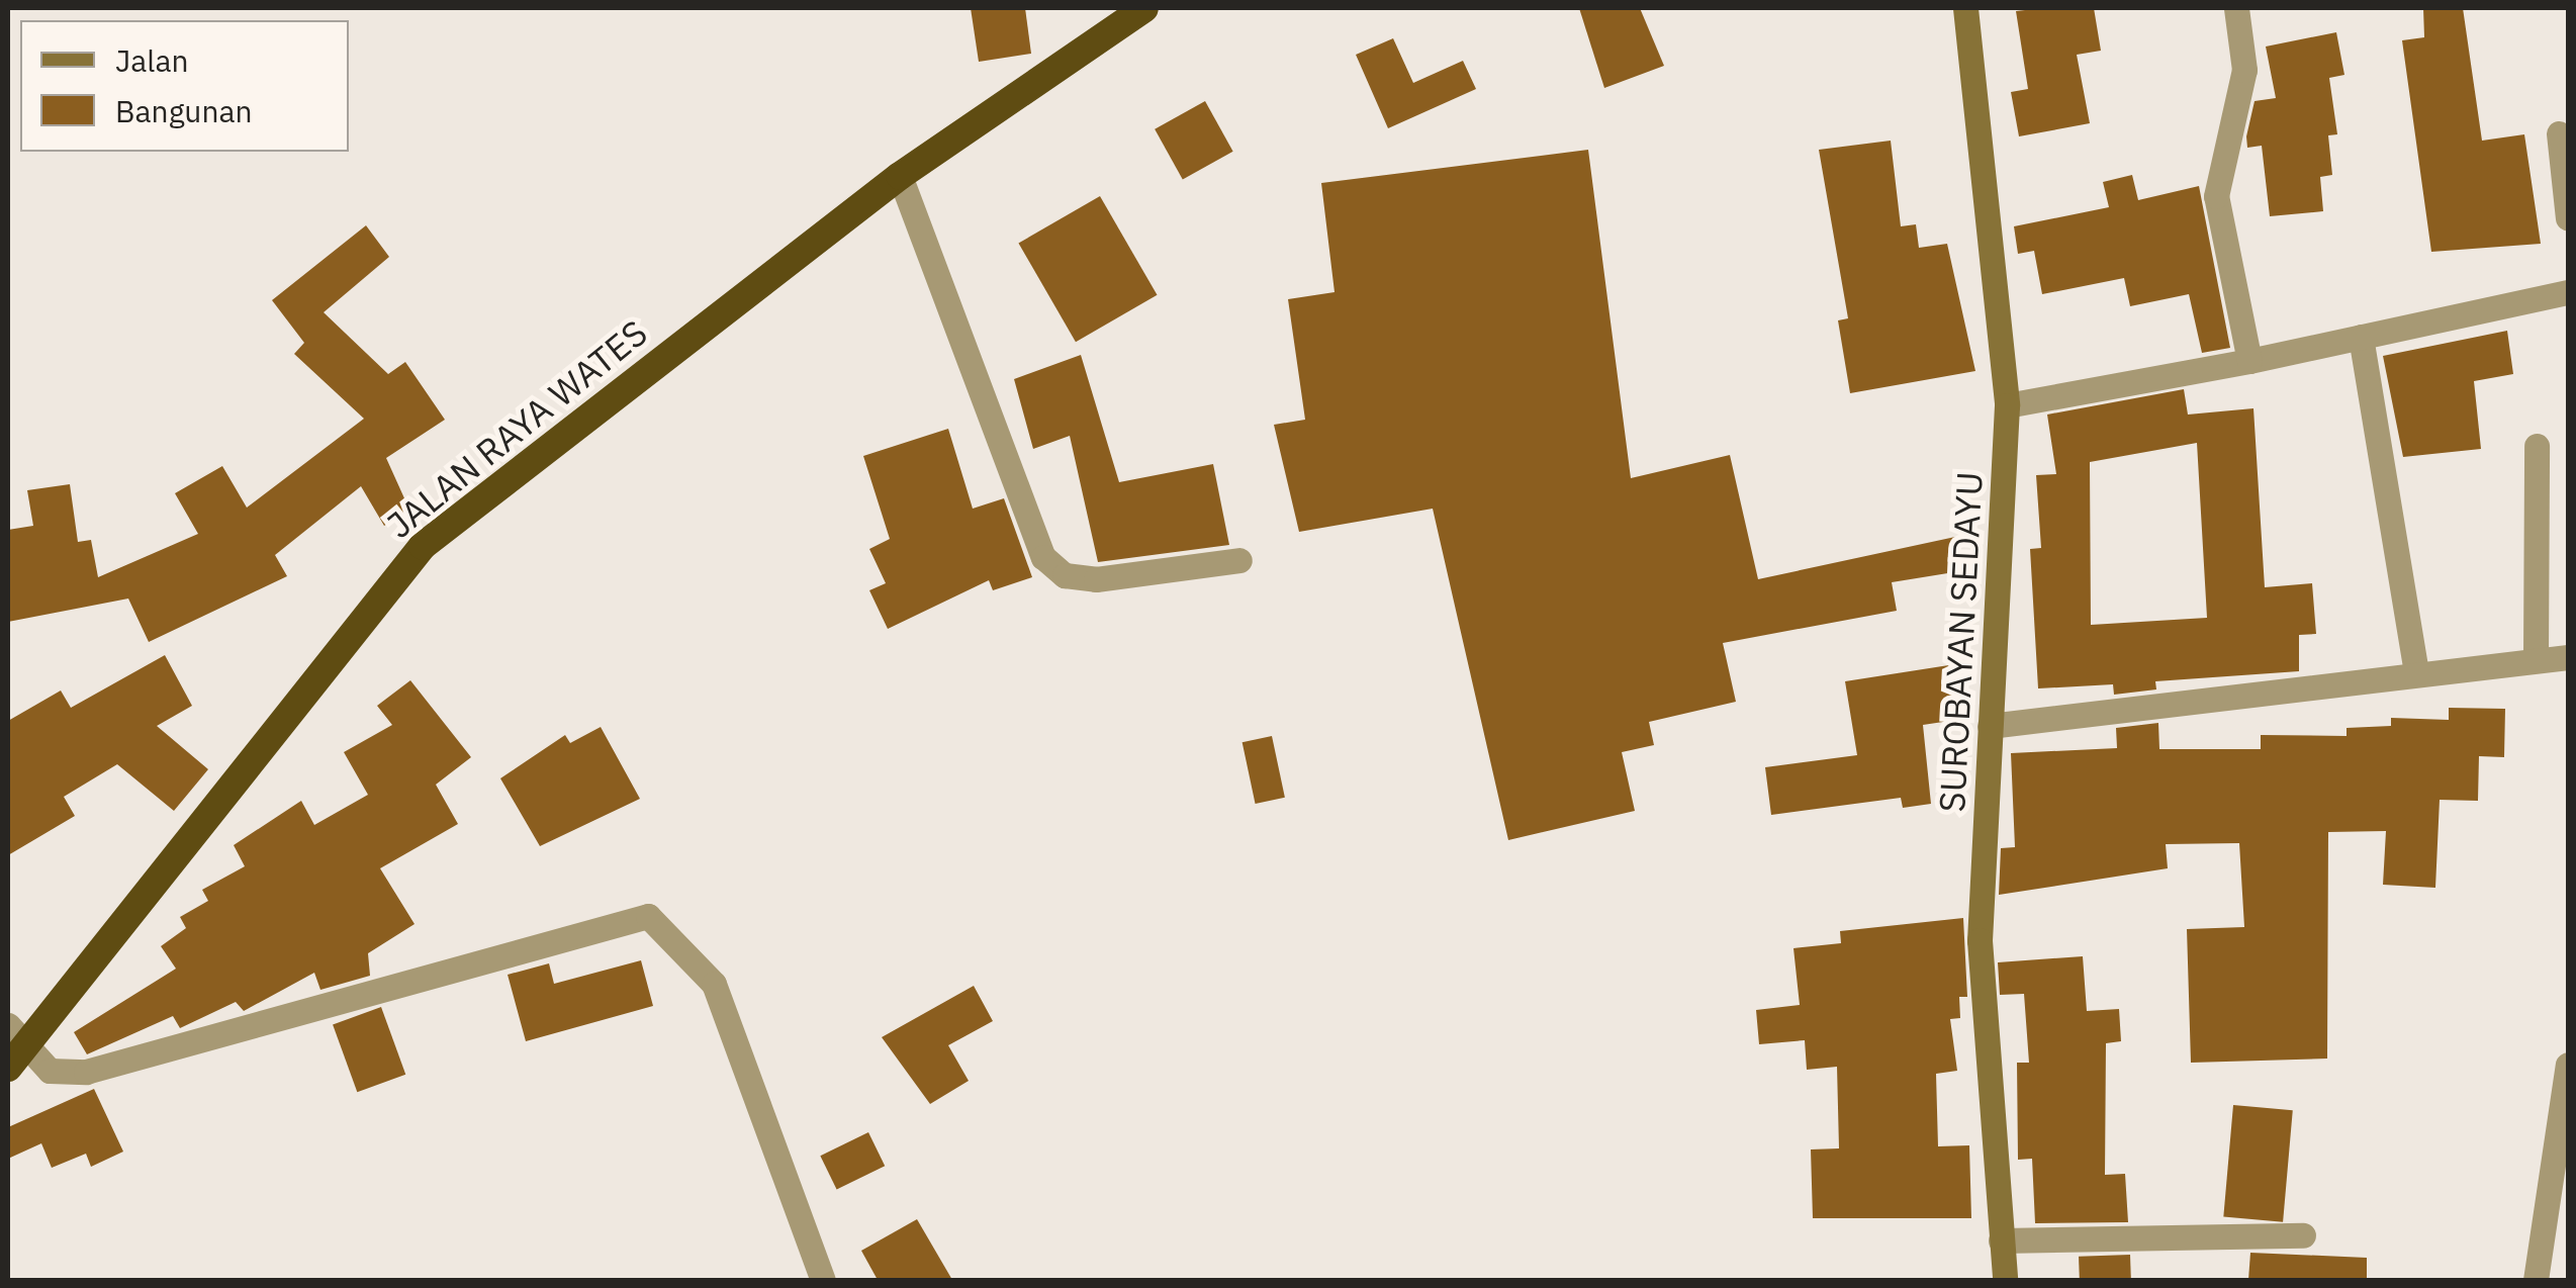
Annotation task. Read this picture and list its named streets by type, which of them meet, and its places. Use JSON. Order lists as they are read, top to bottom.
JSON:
{
  "streets": {
    "highway": ["JALAN RAYA WATES"],
    "main road": ["SUROBAYAN SEDAYU"]
  },
  "legend": ["Jalan", "Bangunan"]
}
